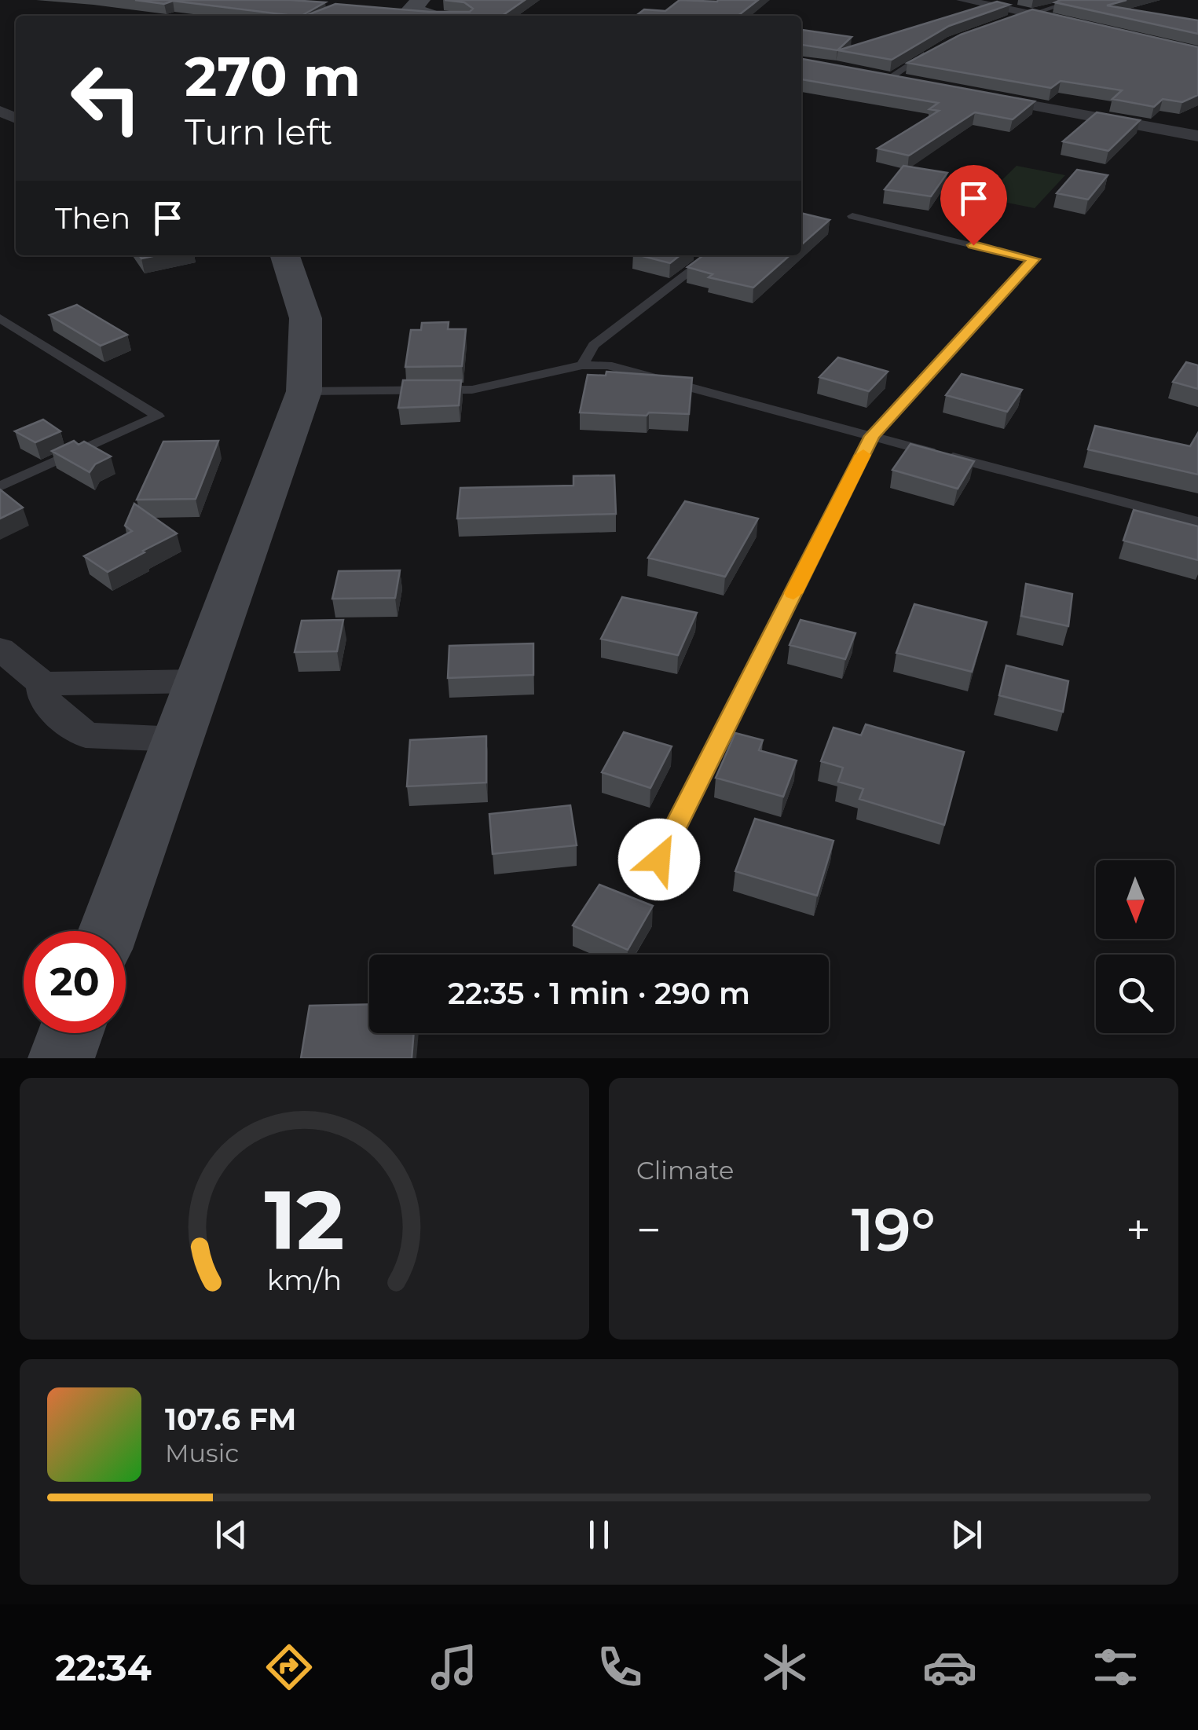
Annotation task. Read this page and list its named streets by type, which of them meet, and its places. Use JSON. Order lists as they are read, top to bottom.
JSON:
{
  "north": "bottom",
  "page": {
    "turn": ["270 m", "Turn left"],
    "then": "Then",
    "limit": "20",
    "trip": "22:35 · 1 min · 290 m",
    "tile": "Climate",
    "heat": ["−", "19°", "+"],
    "song": ["107.6 FM", "Music"],
    "tabs": "22:34",
    "gauge": ["12", "km/h"]
  }
}
